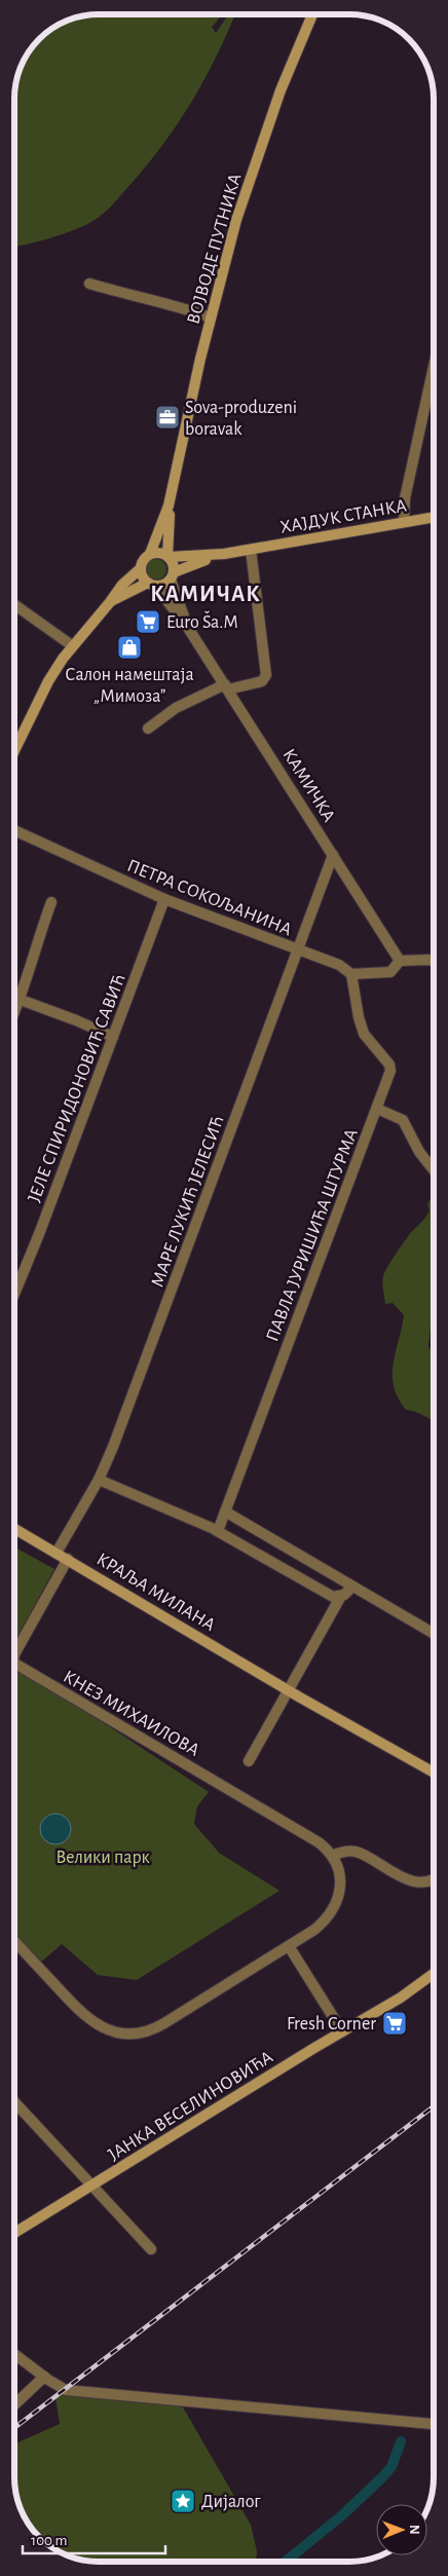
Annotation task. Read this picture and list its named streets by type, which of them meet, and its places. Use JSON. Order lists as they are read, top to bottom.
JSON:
{
  "streets": {
    "main road": [
      "ВОЈВОДЕ ПУТНИКА",
      "ХАЈДУК СТАНКА",
      "КРАЉА МИЛАНА",
      "ЈАНКА ВЕСЕЛИНОВИЋА"
    ],
    "street": [
      "КАМИЧКА",
      "ПЕТРА СОКОЉАНИНА",
      "ЈЕЛЕ СПИРИДОНОВИЋ САВИЋ",
      "МАРЕ ЛУКИЋ ЈЕЛЕСИЋ",
      "ПАВЛА ЈУРИШИЋА ШТУРМА",
      "КНЕЗ МИХАИЛОВА"
    ]
  },
  "crossings": [
    ["ВОЈВОДЕ ПУТНИКА", "ХАЈДУК СТАНКА"],
    ["ВОЈВОДЕ ПУТНИКА", "КАМИЧКА"],
    ["ХАЈДУК СТАНКА", "КАМИЧКА"],
    ["КАМИЧКА", "МАРЕ ЛУКИЋ ЈЕЛЕСИЋ"],
    ["ПЕТРА СОКОЉАНИНА", "ЈЕЛЕ СПИРИДОНОВИЋ САВИЋ"],
    ["ПЕТРА СОКОЉАНИНА", "МАРЕ ЛУКИЋ ЈЕЛЕСИЋ"],
    ["ПЕТРА СОКОЉАНИНА", "ПАВЛА ЈУРИШИЋА ШТУРМА"],
    ["МАРЕ ЛУКИЋ ЈЕЛЕСИЋ", "КРАЉА МИЛАНА"],
    ["КРАЉА МИЛАНА", "КНЕЗ МИХАИЛОВА"]
  ],
  "districts": ["КАМИЧАК"],
  "parks": ["Велики парк"],
  "places": {
    "office": ["Sova-produzeni boravak"],
    "supermarket": ["Euro Ša.M", "Fresh Corner"],
    "shop": ["Салон намештаја „Мимоза”"],
    "place": ["Дијалог"]
  },
  "scale_bar": "100 m",
  "north": "right"
}
